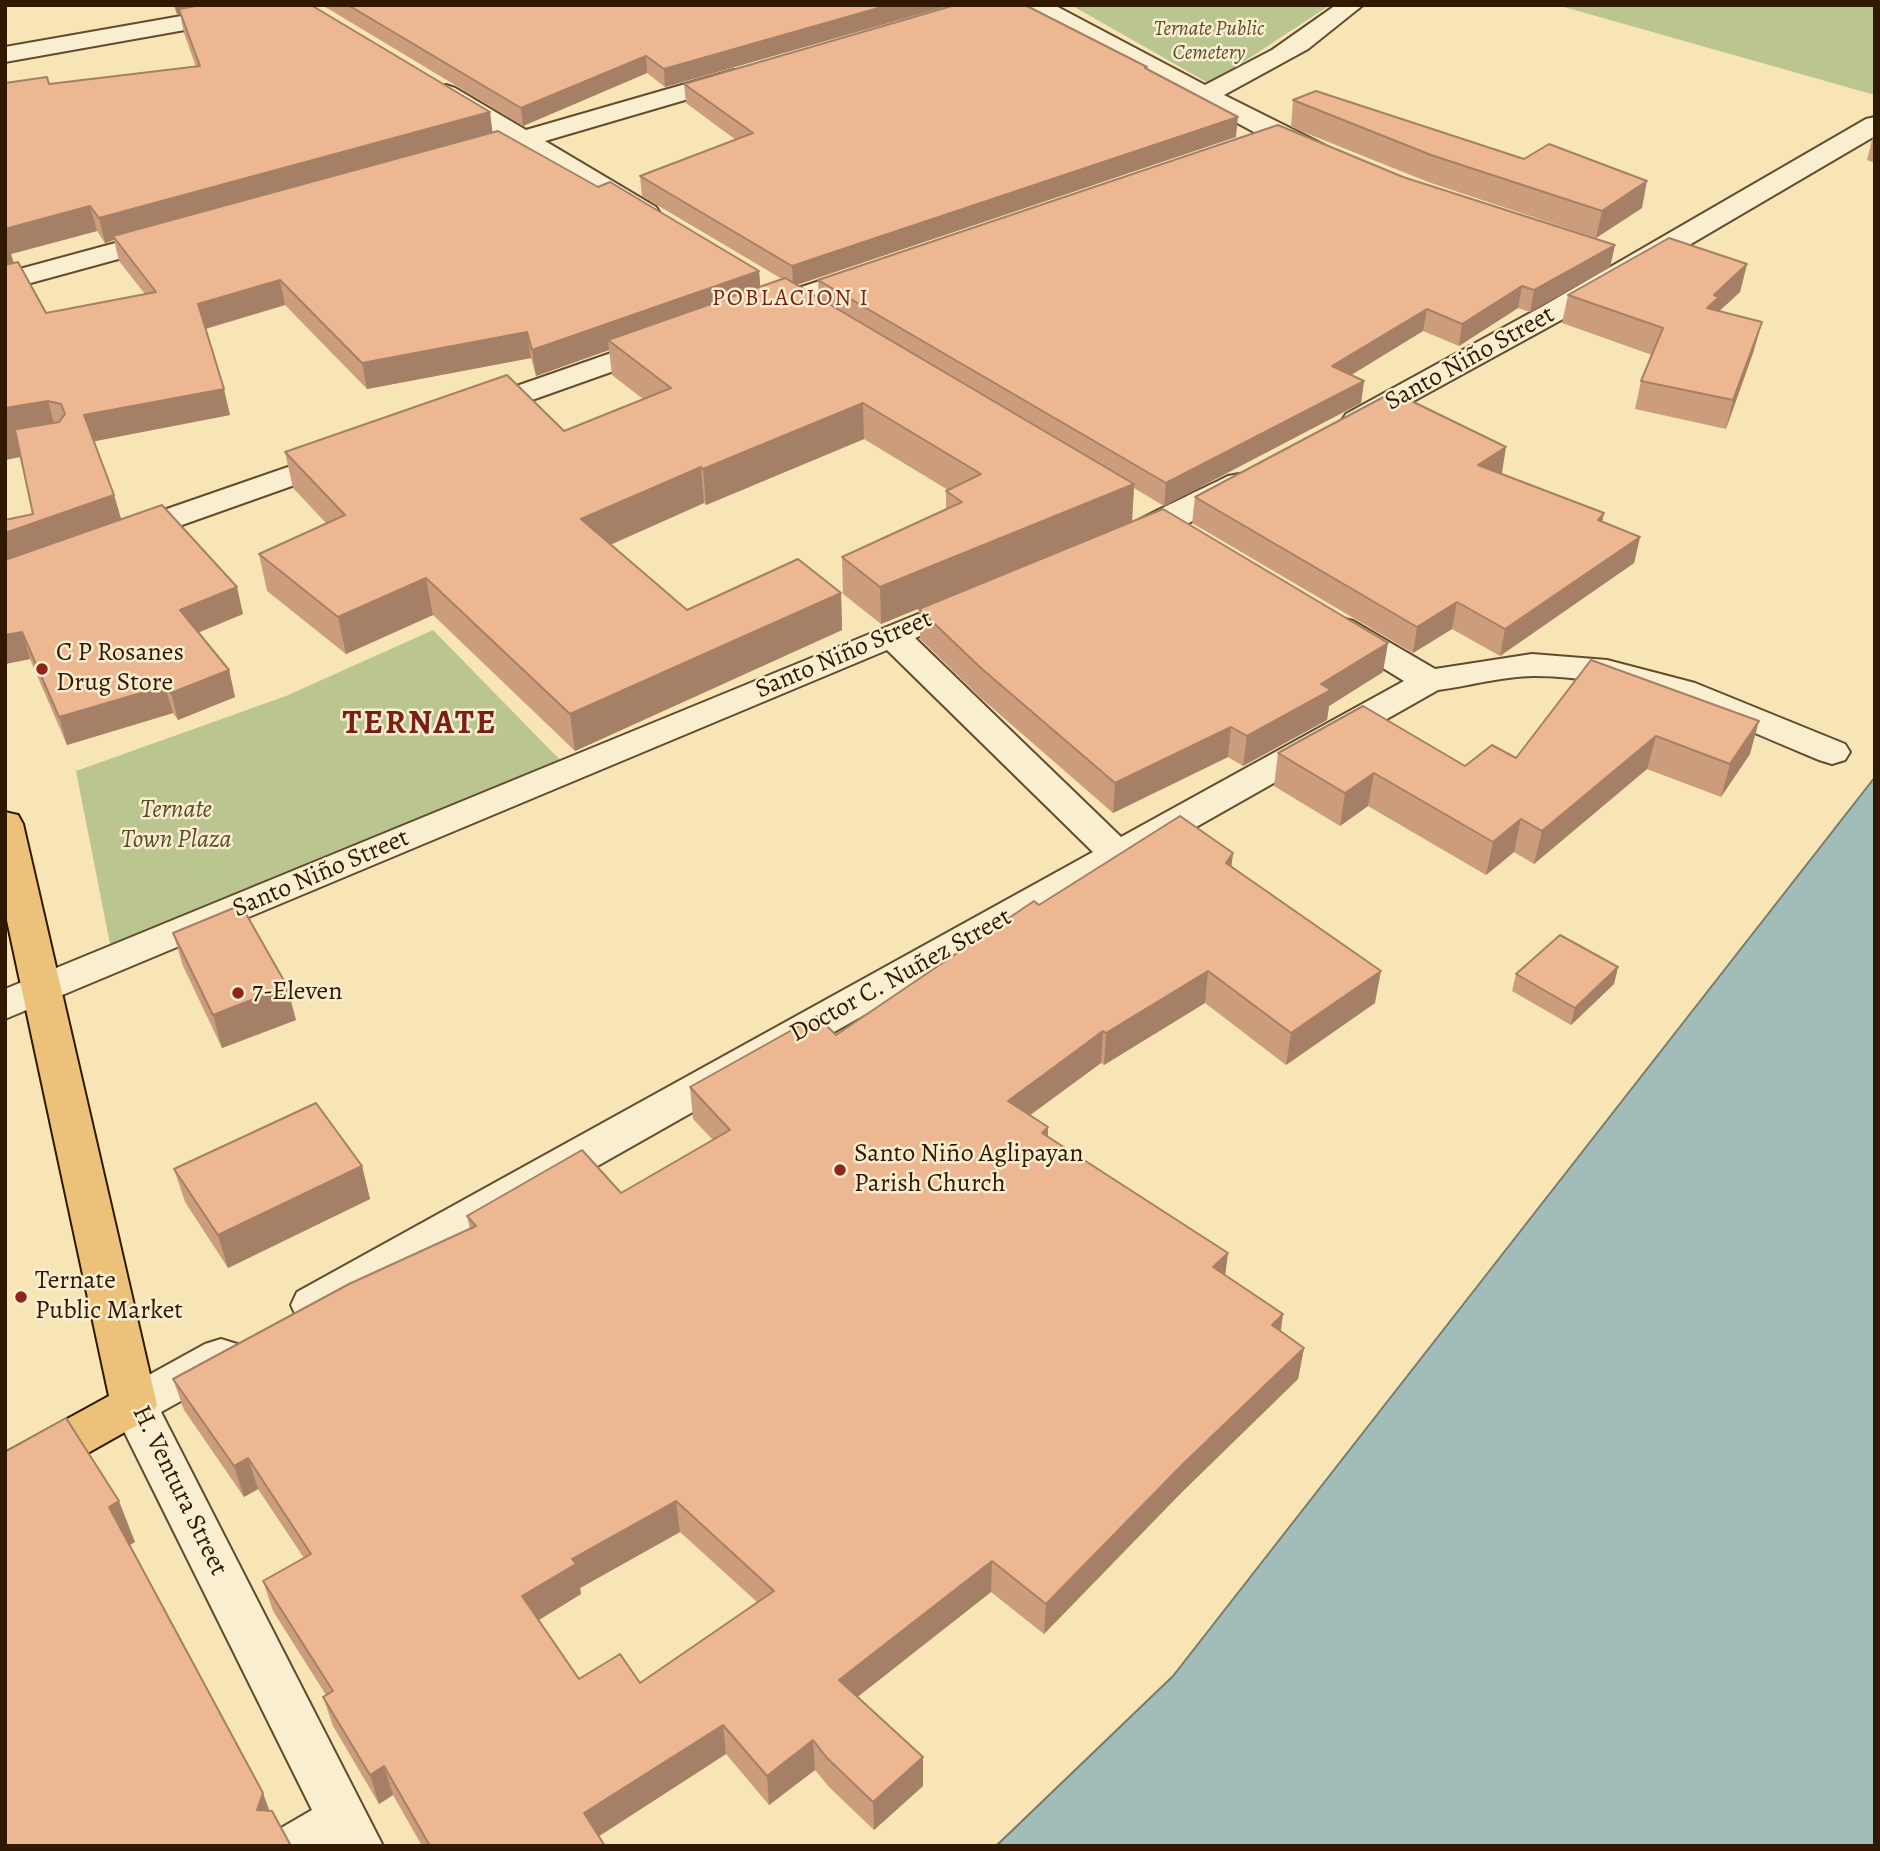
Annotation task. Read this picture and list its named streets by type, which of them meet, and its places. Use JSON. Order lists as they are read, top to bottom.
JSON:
{
  "streets": {
    "main road": ["Doctor C. Nuñez Street", "H. Ventura Street"],
    "street": ["Santo Niño Street"]
  },
  "crossings": [
    ["Santo Niño Street", "H. Ventura Street"],
    ["Doctor C. Nuñez Street", "H. Ventura Street"]
  ],
  "districts": ["POBLACION I", "TERNATE"],
  "parks": ["Ternate Public Cemetery", "Ternate Town Plaza"],
  "places": [
    "C P Rosanes Drug Store",
    "7-Eleven",
    "Santo Niño Aglipayan Parish Church",
    "Ternate Public Market"
  ]
}
